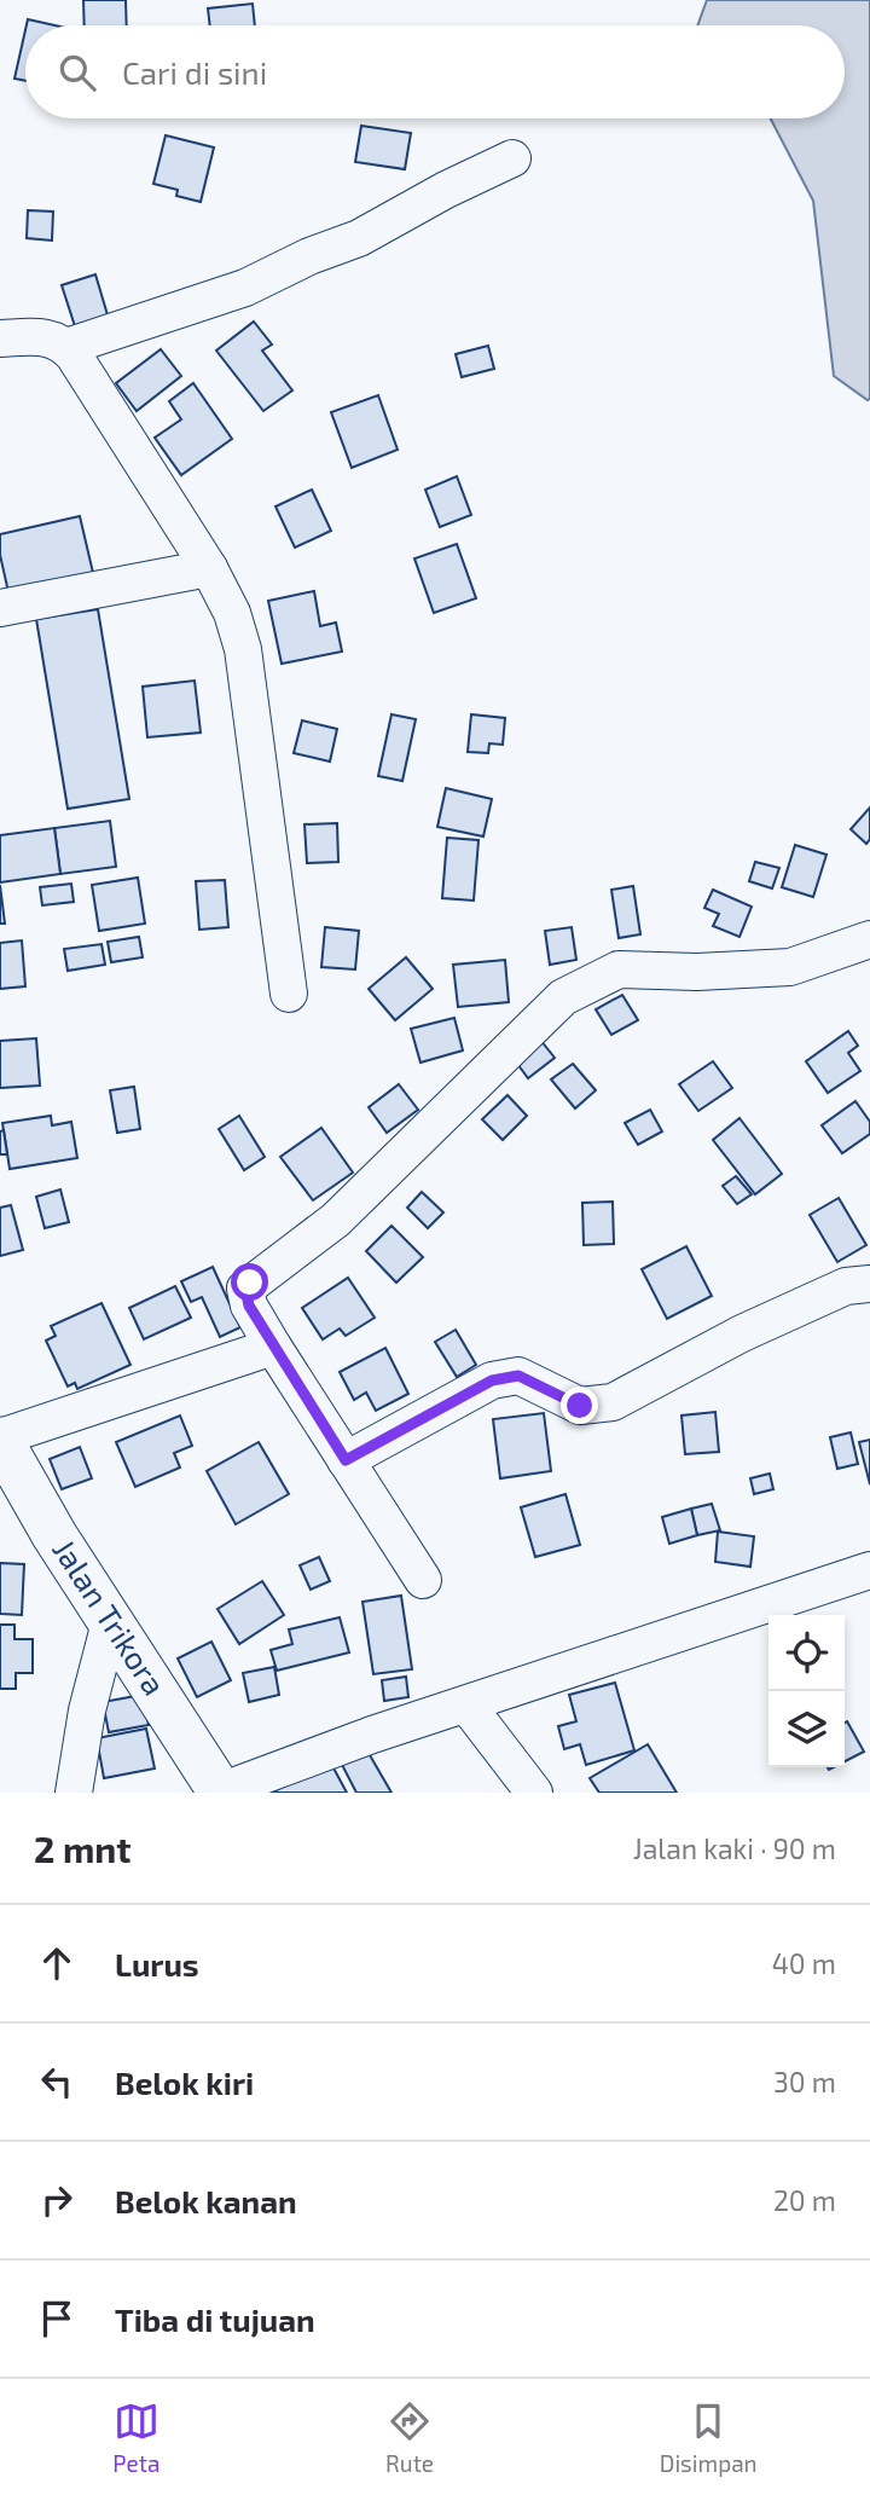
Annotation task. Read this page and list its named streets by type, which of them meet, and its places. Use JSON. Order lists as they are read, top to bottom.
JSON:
{
  "streets": {
    "street": ["Jalan Trikora"]
  },
  "page": {
    "search": "Cari di sini",
    "heading": ["2 mnt", "Jalan kaki · 90 m"],
    "list": [
      ["Lurus", "40 m"],
      ["Belok kiri", "30 m"],
      ["Belok kanan", "20 m"],
      "Tiba di tujuan"
    ],
    "nav": ["Peta", "Rute", "Disimpan"]
  }
}
